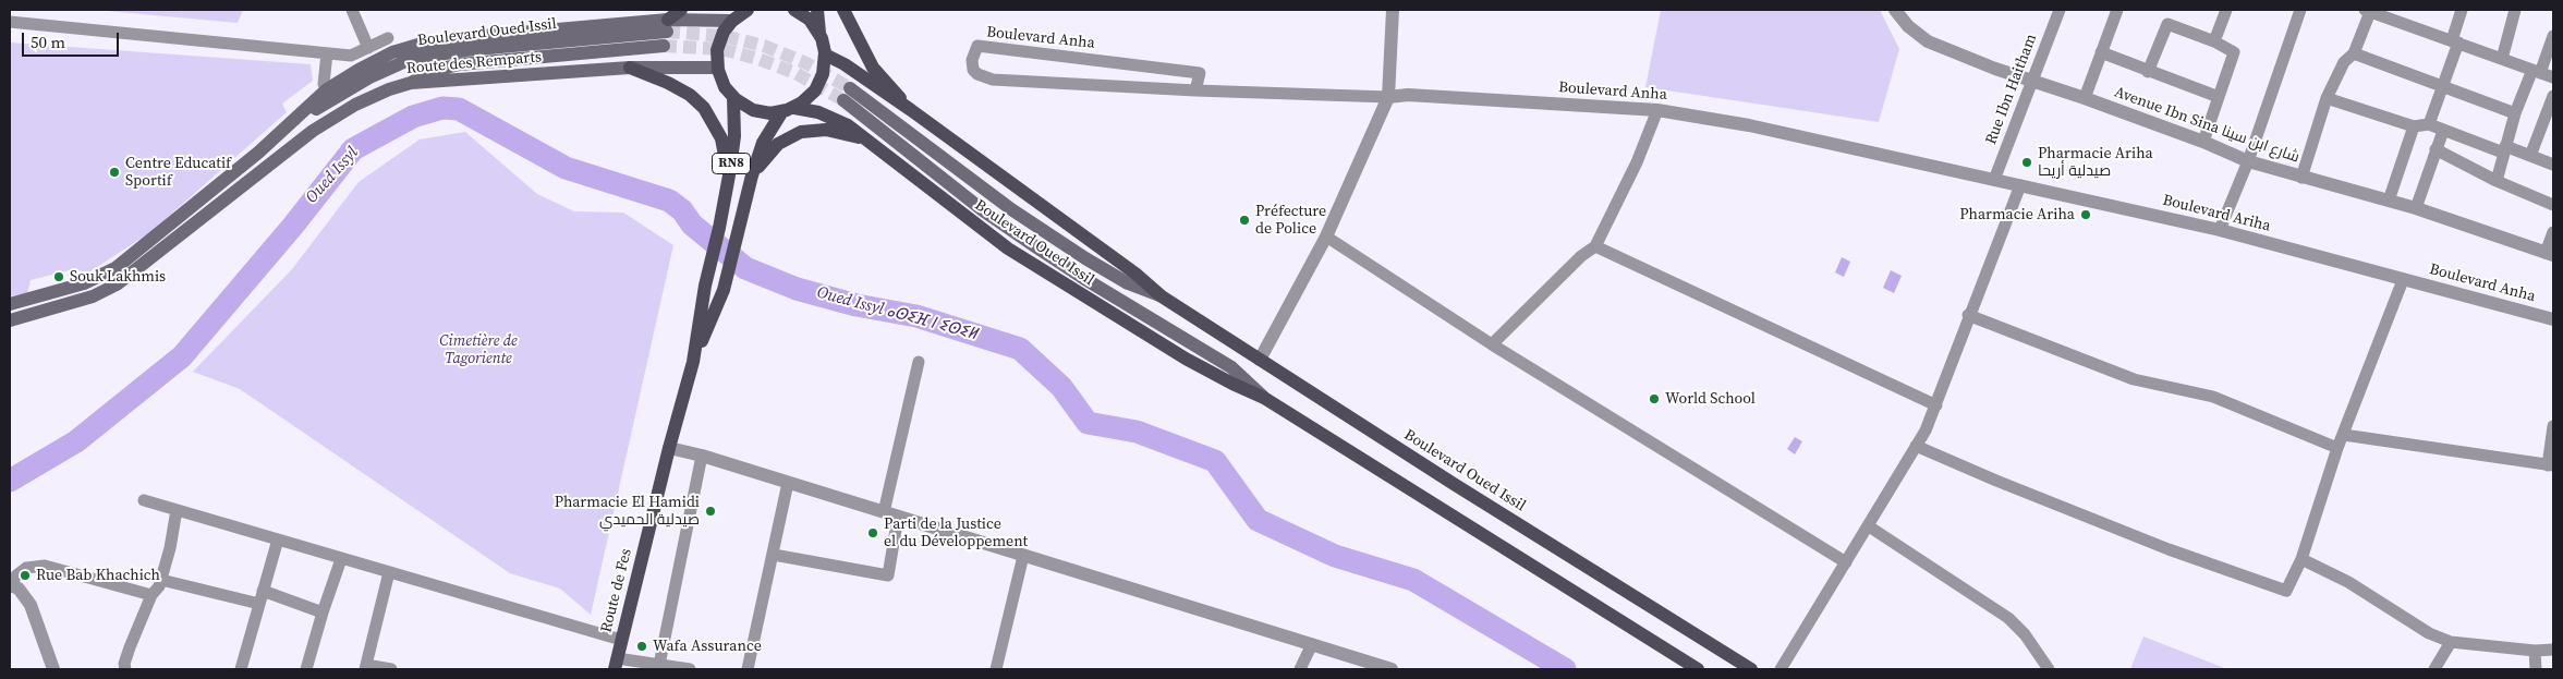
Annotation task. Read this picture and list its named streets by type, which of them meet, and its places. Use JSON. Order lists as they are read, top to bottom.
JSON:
{
  "streets": {
    "main road": [
      "Boulevard Oued Issil",
      "Route des Remparts",
      "RN8",
      "Route de Fes"
    ],
    "street": [
      "Boulevard Anha",
      "Rue Ibn Haitham",
      "Avenue Ibn Sina شارع ابن سينا",
      "Boulevard Ariha"
    ]
  },
  "crossings": [
    ["Boulevard Oued Issil", "Route des Remparts"],
    ["Boulevard Oued Issil", "RN8"],
    ["Boulevard Oued Issil", "Route de Fes"],
    ["Boulevard Anha", "Rue Ibn Haitham"],
    ["Boulevard Anha", "Boulevard Ariha"],
    ["Route des Remparts", "RN8"],
    ["Rue Ibn Haitham", "Avenue Ibn Sina شارع ابن سينا"],
    ["RN8", "Route de Fes"]
  ],
  "water": ["Oued Issyl", "Oued Issyl ⴰⵙⵉⴼ ⵏ ⵉⵙⵉⵍ"],
  "parks": ["Cimetière de Tagoriente"],
  "places": [
    "Pharmacie Ariha صيدلية أريحا",
    "Centre Educatif Sportif",
    "Pharmacie Ariha",
    "Préfecture de Police",
    "Souk Lakhmis",
    "World School",
    "Pharmacie El Hamidi صيدلية الحميدي",
    "Parti de la Justice el du Développement",
    "Rue Bab Khachich",
    "Wafa Assurance"
  ],
  "scale_bar": "50 m"
}
